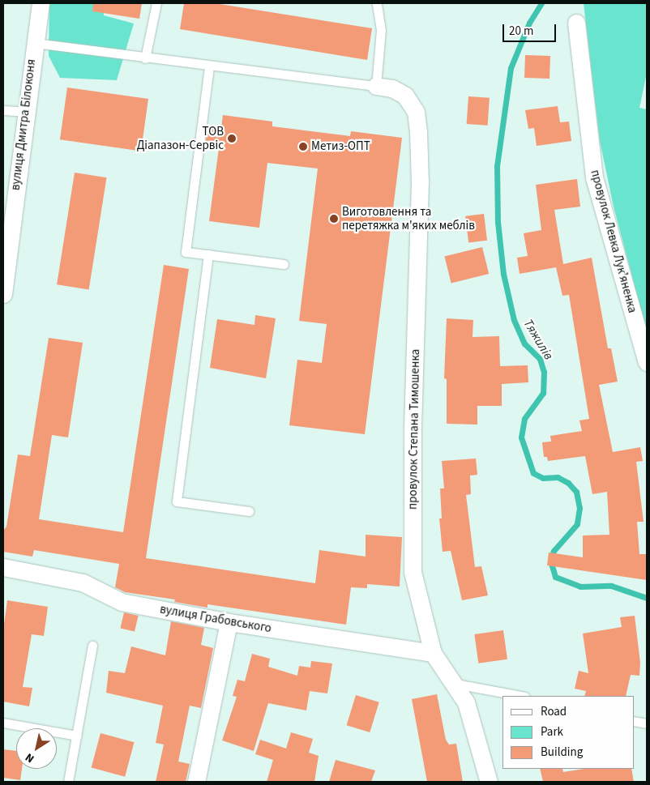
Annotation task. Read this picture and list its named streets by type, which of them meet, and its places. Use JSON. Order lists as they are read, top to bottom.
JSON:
{
  "streets": {
    "street": [
      "вулиця Дмитра Білоконя",
      "провулок Левка Лукʼяненка",
      "провулок Степана Тимошенка",
      "вулиця Грабовського"
    ]
  },
  "crossings": [
    ["провулок Степана Тимошенка", "вулиця Грабовського"]
  ],
  "water": ["Тяжилів"],
  "places": ["ТОВ Діапазон-Сервіс", "Метиз-ОПТ", "Виготовлення та перетяжка м'яких меблів"],
  "legend": ["Road", "Park", "Building"],
  "scale_bar": "20 m",
  "north": "bottom left"
}
